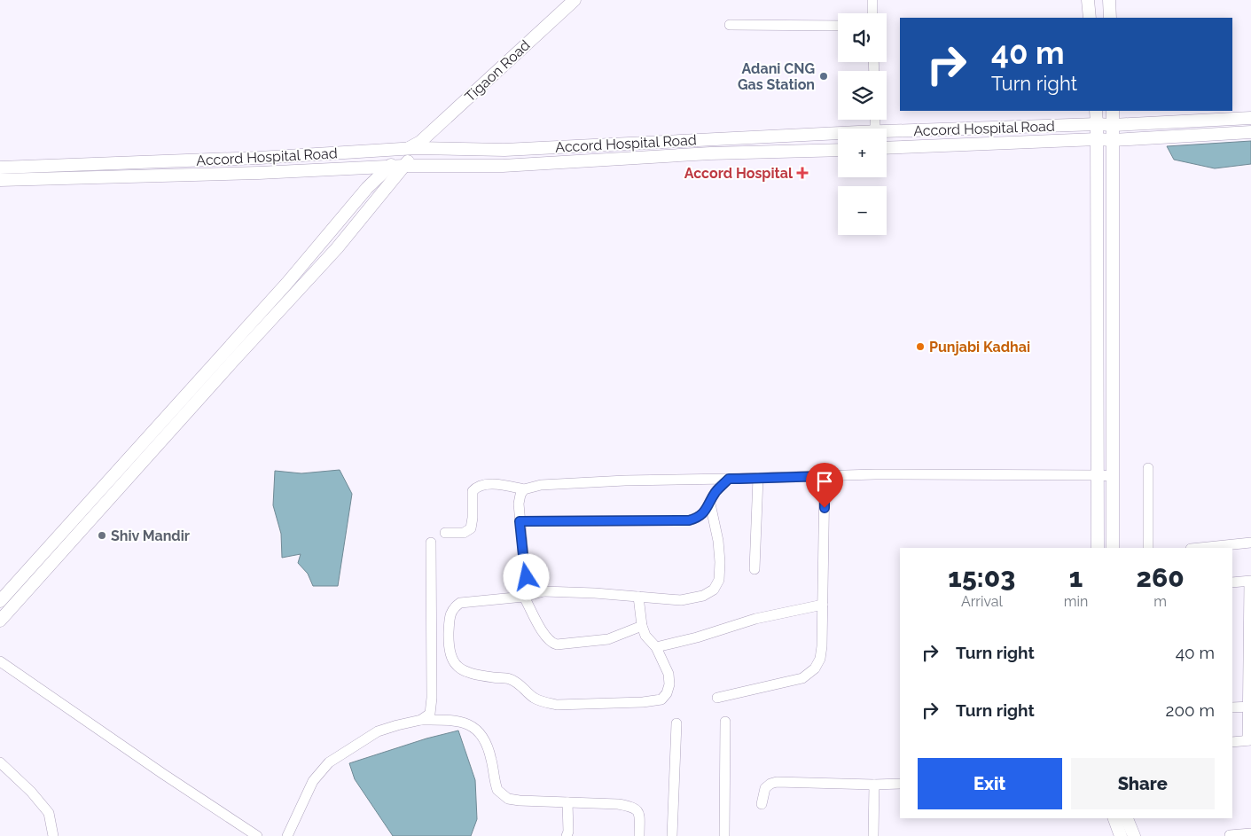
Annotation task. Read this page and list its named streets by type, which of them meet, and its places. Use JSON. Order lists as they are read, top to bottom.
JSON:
{
  "streets": {
    "street": ["Tigaon Road", "Accord Hospital Road"]
  },
  "crossings": [
    ["Tigaon Road", "Accord Hospital Road"]
  ],
  "places": {
    "other": ["Adani CNG Gas Station", "Punjabi Kadhai", "Shiv Mandir"],
    "health": ["Accord Hospital"]
  },
  "page": {
    "map_buttons": ["+", "−"],
    "turn": ["40 m", "Turn right"],
    "eta": [
      "15:03",
      "Arrival",
      "1",
      "min",
      "260",
      "m"
    ],
    "list": [
      {
        "name": "Turn right",
        "value": "40 m"
      },
      {
        "name": "Turn right",
        "value": "200 m"
      }
    ],
    "buttons": ["Exit", "Share"]
  }
}
